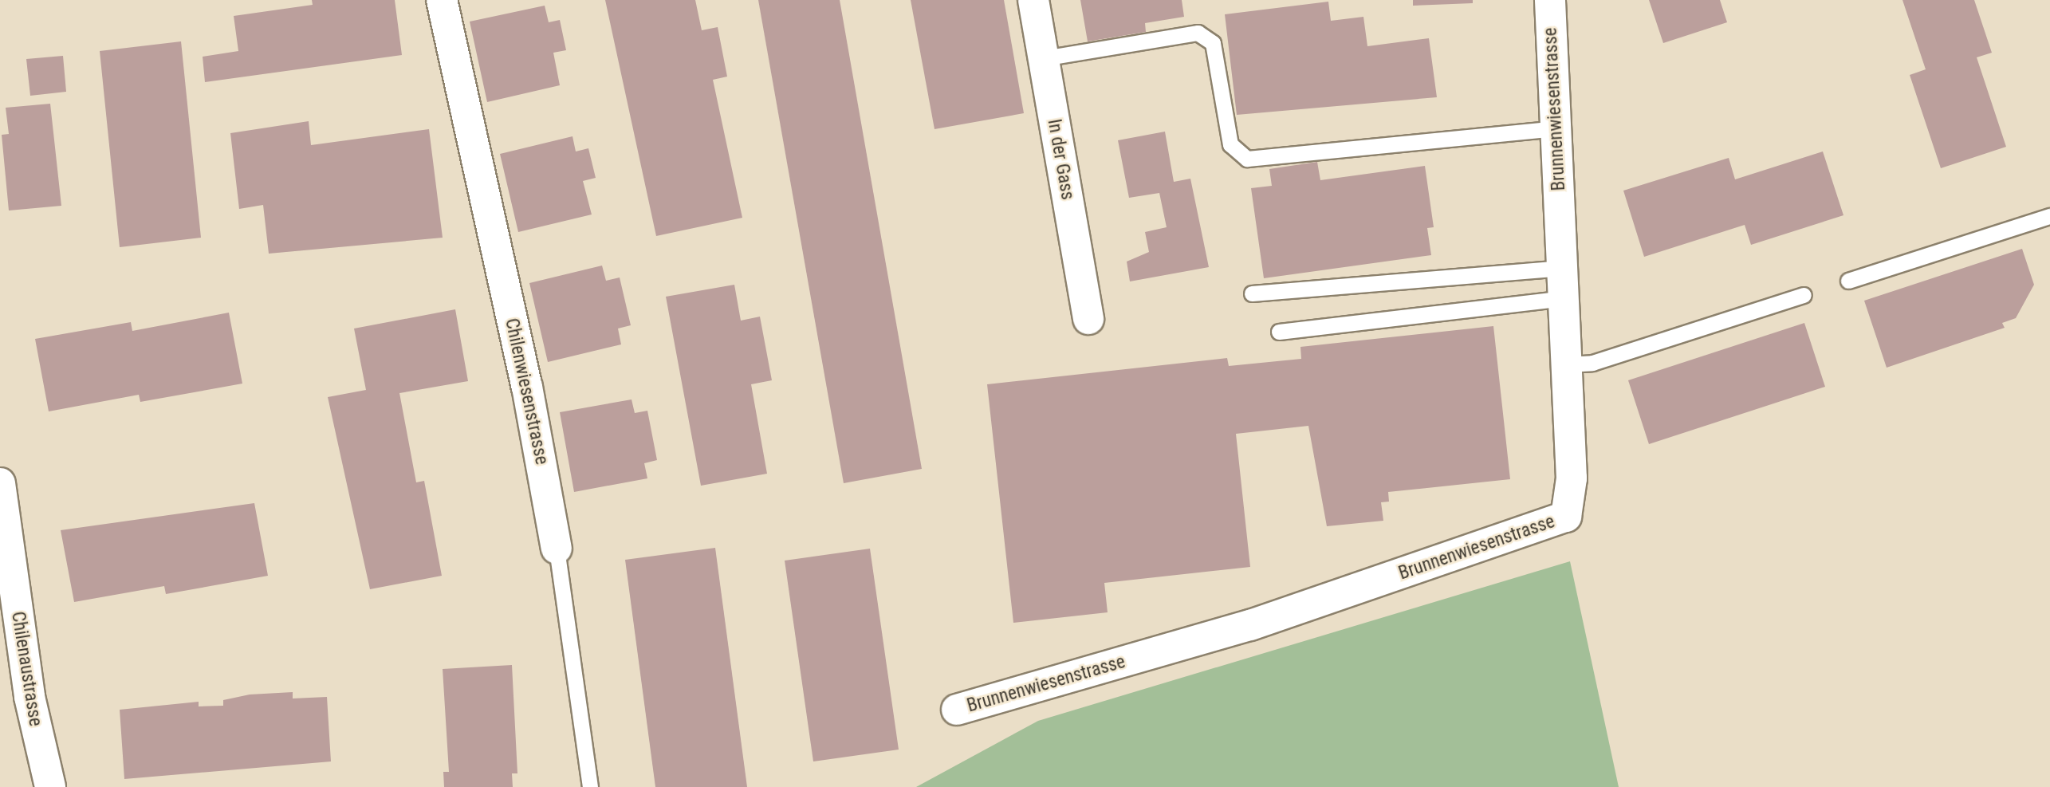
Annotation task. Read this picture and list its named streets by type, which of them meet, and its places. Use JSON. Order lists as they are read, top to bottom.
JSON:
{
  "streets": {
    "street": [
      "Brunnenwiesenstrasse",
      "In der Gass",
      "Chilenwiesenstrasse",
      "Chilenaustrasse"
    ]
  }
}
